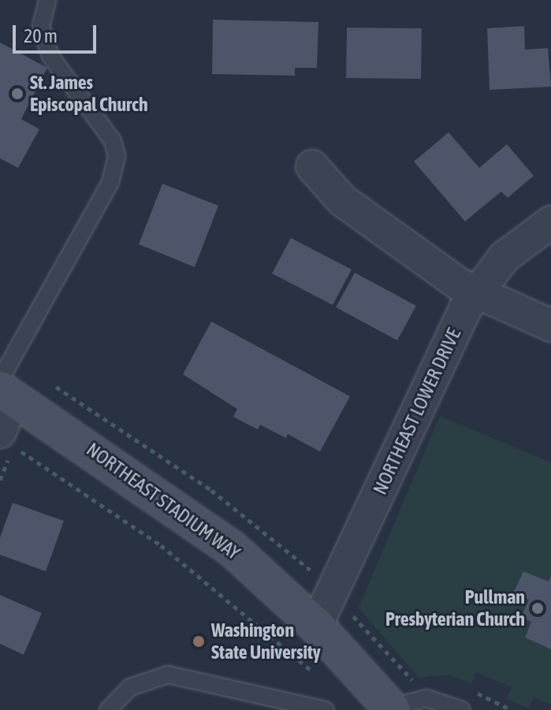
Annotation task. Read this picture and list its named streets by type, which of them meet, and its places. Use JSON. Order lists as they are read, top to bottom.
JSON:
{
  "streets": {
    "main road": ["NORTHEAST STADIUM WAY"],
    "street": ["NORTHEAST LOWER DRIVE"]
  },
  "crossings": [
    ["NORTHEAST LOWER DRIVE", "NORTHEAST STADIUM WAY"]
  ],
  "places": ["St. James Episcopal Church", "Pullman Presbyterian Church", "Washington State University"],
  "scale_bar": "20 m"
}
